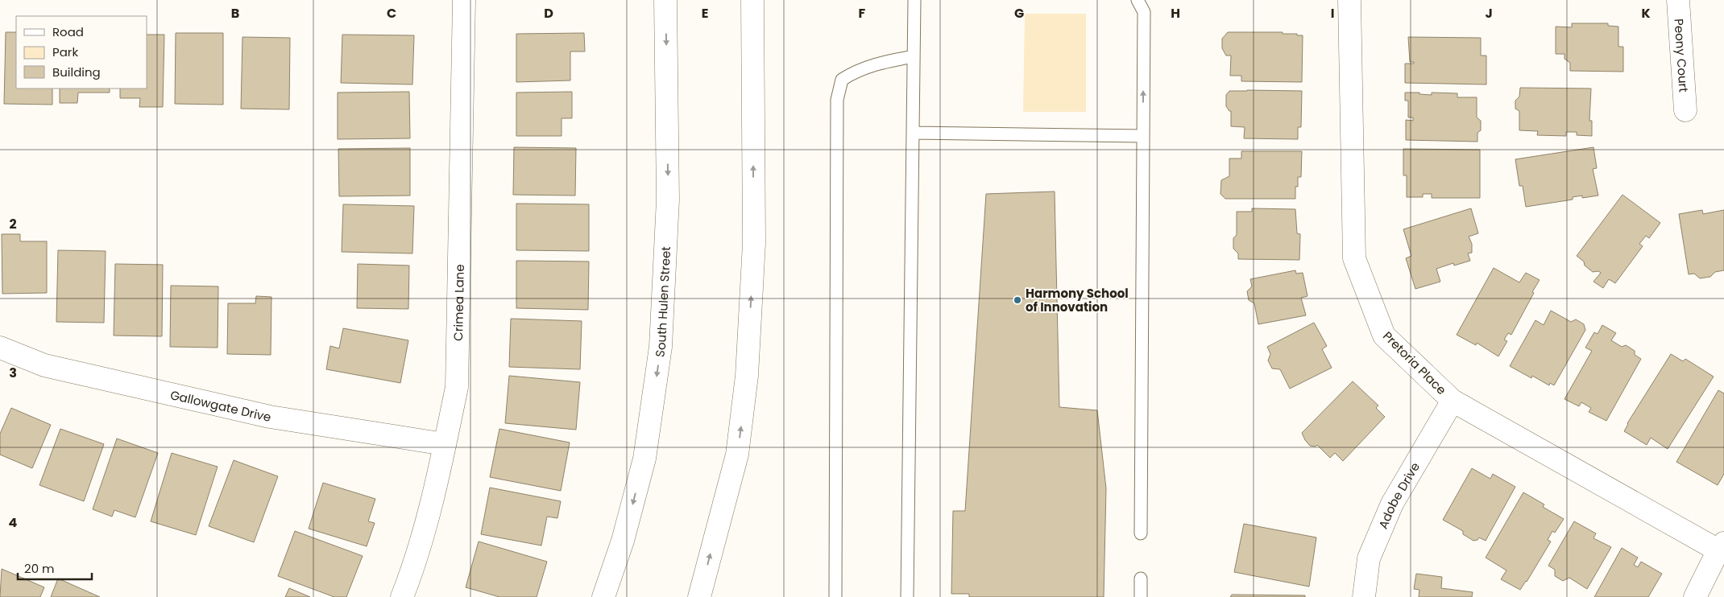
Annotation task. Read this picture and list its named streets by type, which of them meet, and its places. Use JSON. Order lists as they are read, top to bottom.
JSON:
{
  "streets": {
    "street": [
      "Peony Court",
      "South Hulen Street",
      "Crimea Lane",
      "Pretoria Place",
      "Gallowgate Drive",
      "Adobe Drive"
    ]
  },
  "crossings": [
    ["Crimea Lane", "Gallowgate Drive"],
    ["Pretoria Place", "Adobe Drive"]
  ],
  "places": ["Harmony School of Innovation"],
  "legend": ["Road", "Park", "Building"],
  "scale_bar": "20 m",
  "grid": {
    "columns": [
      "B",
      "C",
      "D",
      "E",
      "F",
      "G",
      "H",
      "I",
      "J",
      "K"
    ],
    "rows": ["2", "3", "4"]
  }
}
